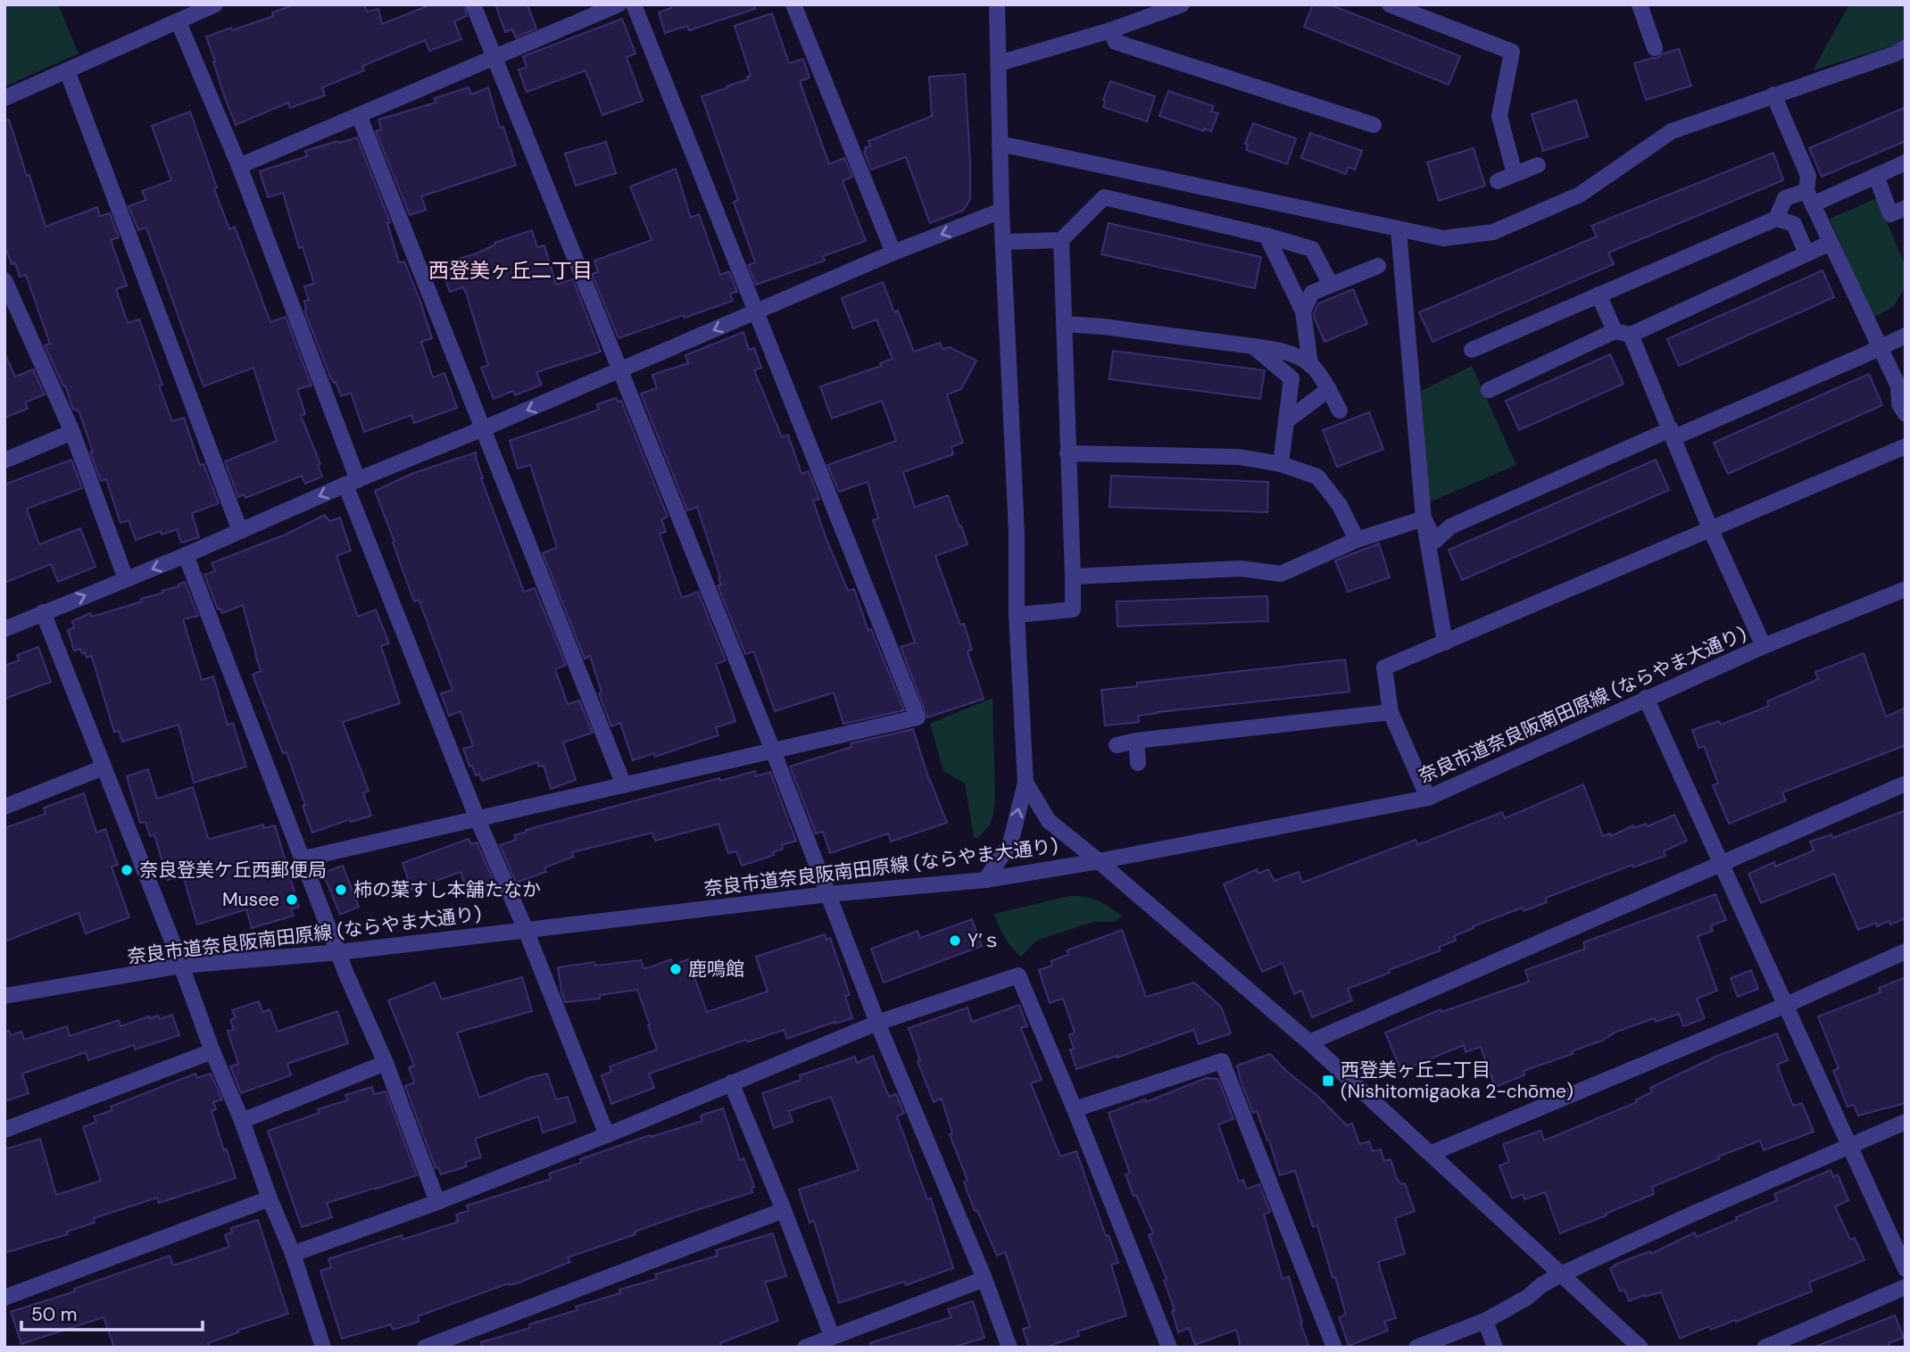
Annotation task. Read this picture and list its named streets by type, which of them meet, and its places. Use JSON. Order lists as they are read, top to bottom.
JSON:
{
  "streets": {
    "street": ["奈良市道奈良阪南田原線 (ならやま大通り)"]
  },
  "districts": ["西登美ヶ丘二丁目"],
  "places": {
    "other": [
      "奈良登美ケ丘西郵便局",
      "柿の葉すし本舗たなか",
      "Musee",
      "Y’ｓ",
      "鹿鳴館"
    ],
    "transit": ["西登美ヶ丘二丁目 (Nishitomigaoka 2-chōme)"]
  },
  "scale_bar": "50 m"
}
